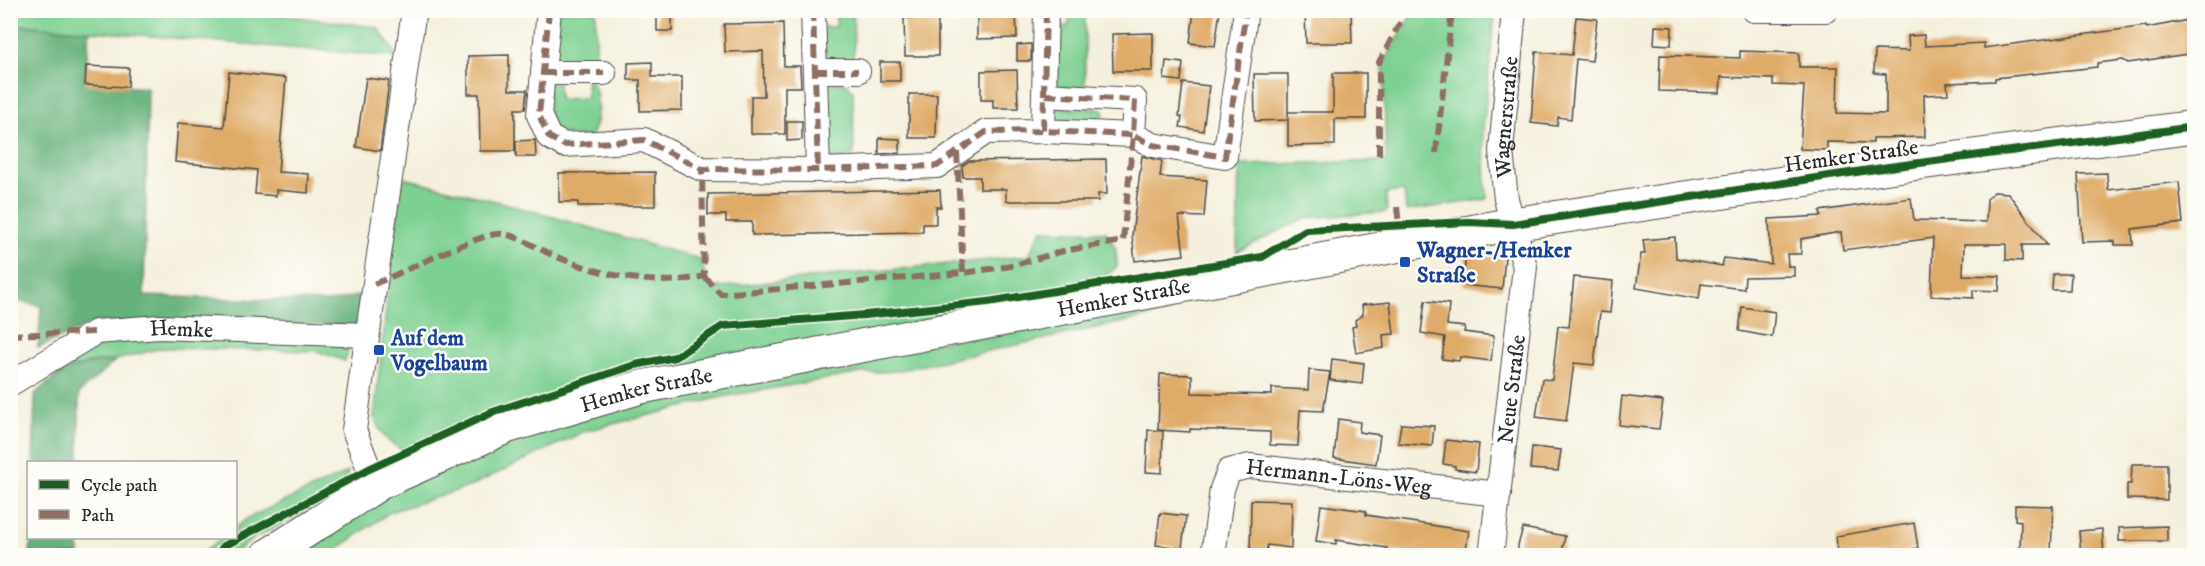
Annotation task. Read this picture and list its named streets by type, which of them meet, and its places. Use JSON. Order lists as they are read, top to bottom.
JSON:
{
  "streets": {
    "main road": ["Hemker Straße"],
    "street": [
      "Wagnerstraße",
      "Hemke",
      "Neue Straße",
      "Hermann-Löns-Weg"
    ]
  },
  "crossings": [
    ["Wagnerstraße", "Hemker Straße"],
    ["Wagnerstraße", "Neue Straße"],
    ["Hemker Straße", "Neue Straße"],
    ["Neue Straße", "Hermann-Löns-Weg"]
  ],
  "places": {
    "transit": ["Wagner-/Hemker Straße", "Auf dem Vogelbaum"]
  },
  "legend": ["Cycle path", "Path"]
}
